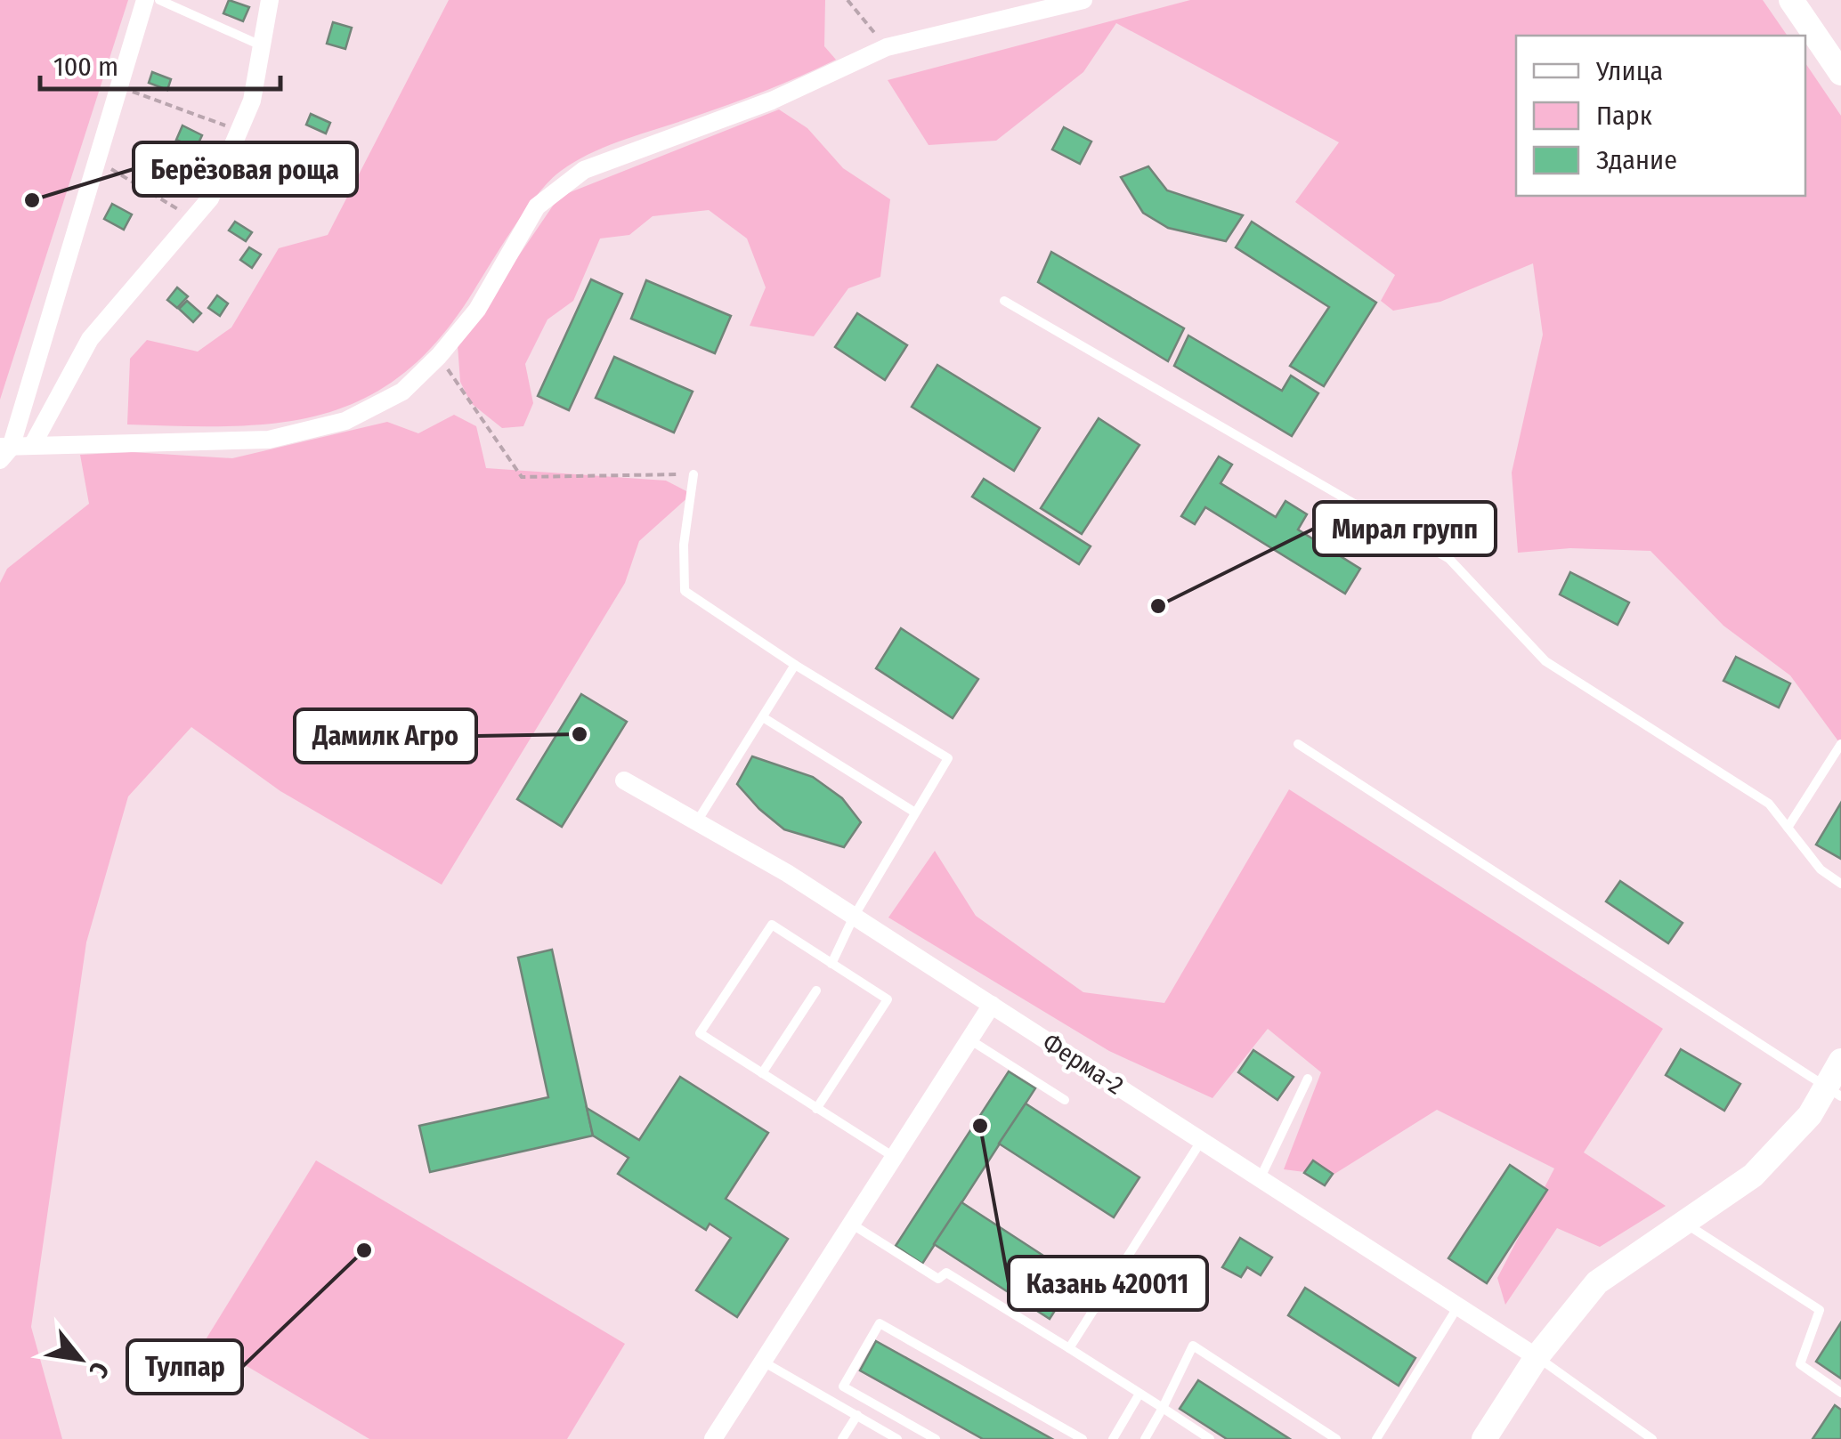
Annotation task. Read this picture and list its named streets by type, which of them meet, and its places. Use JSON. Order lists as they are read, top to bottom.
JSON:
{
  "streets": {
    "street": ["Ферма-2"]
  },
  "places": [
    "Берёзовая роща",
    "Мирал групп",
    "Дамилк Агро",
    "Казань 420011",
    "Тулпар"
  ],
  "legend": ["Улица", "Парк", "Здание"],
  "scale_bar": "100 m",
  "north": "bottom right"
}
